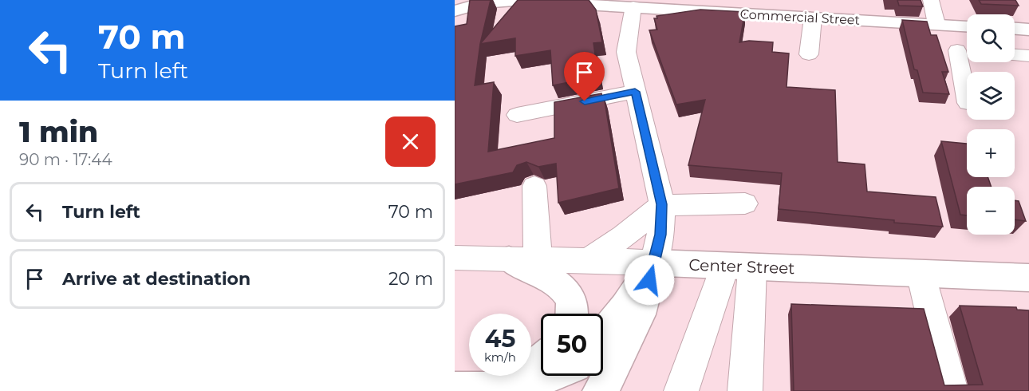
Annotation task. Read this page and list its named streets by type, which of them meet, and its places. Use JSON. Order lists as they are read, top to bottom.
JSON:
{
  "streets": {
    "main road": ["Commercial Street", "Center Street"]
  },
  "page": {
    "turn": ["70 m", "Turn left"],
    "map_buttons": ["+", "−"],
    "heading": ["1 min", "90 m · 17:44"],
    "list": [
      {
        "name": "Turn left",
        "value": "70 m"
      },
      {
        "name": "Arrive at destination",
        "value": "20 m"
      }
    ],
    "speed": "45 km/h",
    "limit": "50"
  }
}
